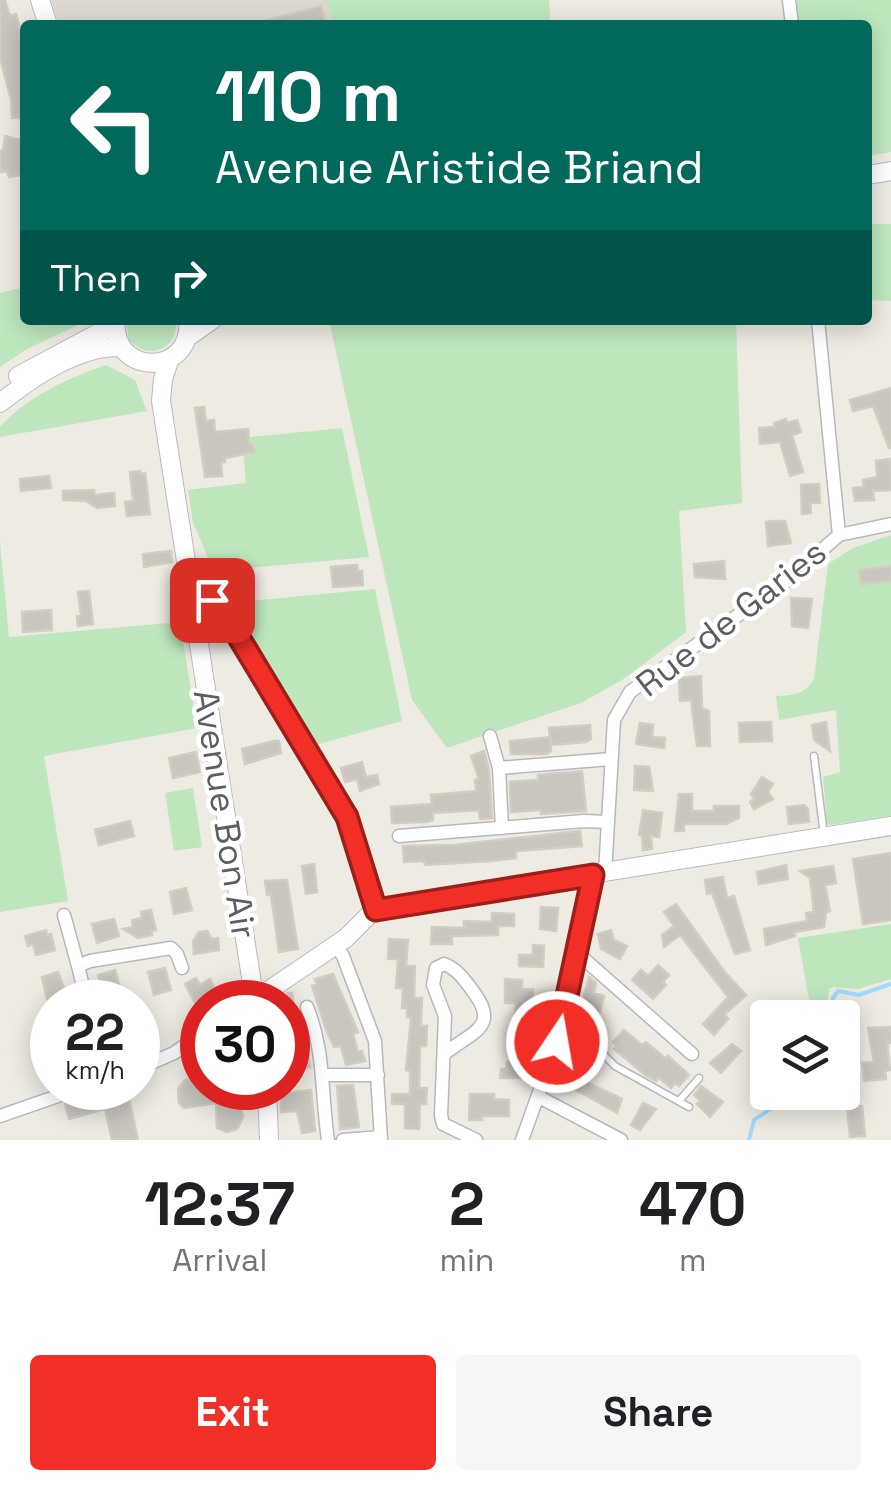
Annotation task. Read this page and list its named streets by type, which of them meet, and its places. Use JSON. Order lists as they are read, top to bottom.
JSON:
{
  "streets": {
    "main road": ["Avenue Bon Air"],
    "street": ["Rue de Garies"]
  },
  "page": {
    "turn": ["110 m", "Avenue Aristide Briand"],
    "then": "Then",
    "speed": "22 km/h",
    "limit": "30",
    "eta": [
      "12:37",
      "Arrival",
      "2",
      "min",
      "470",
      "m"
    ],
    "buttons": ["Exit", "Share"]
  }
}
